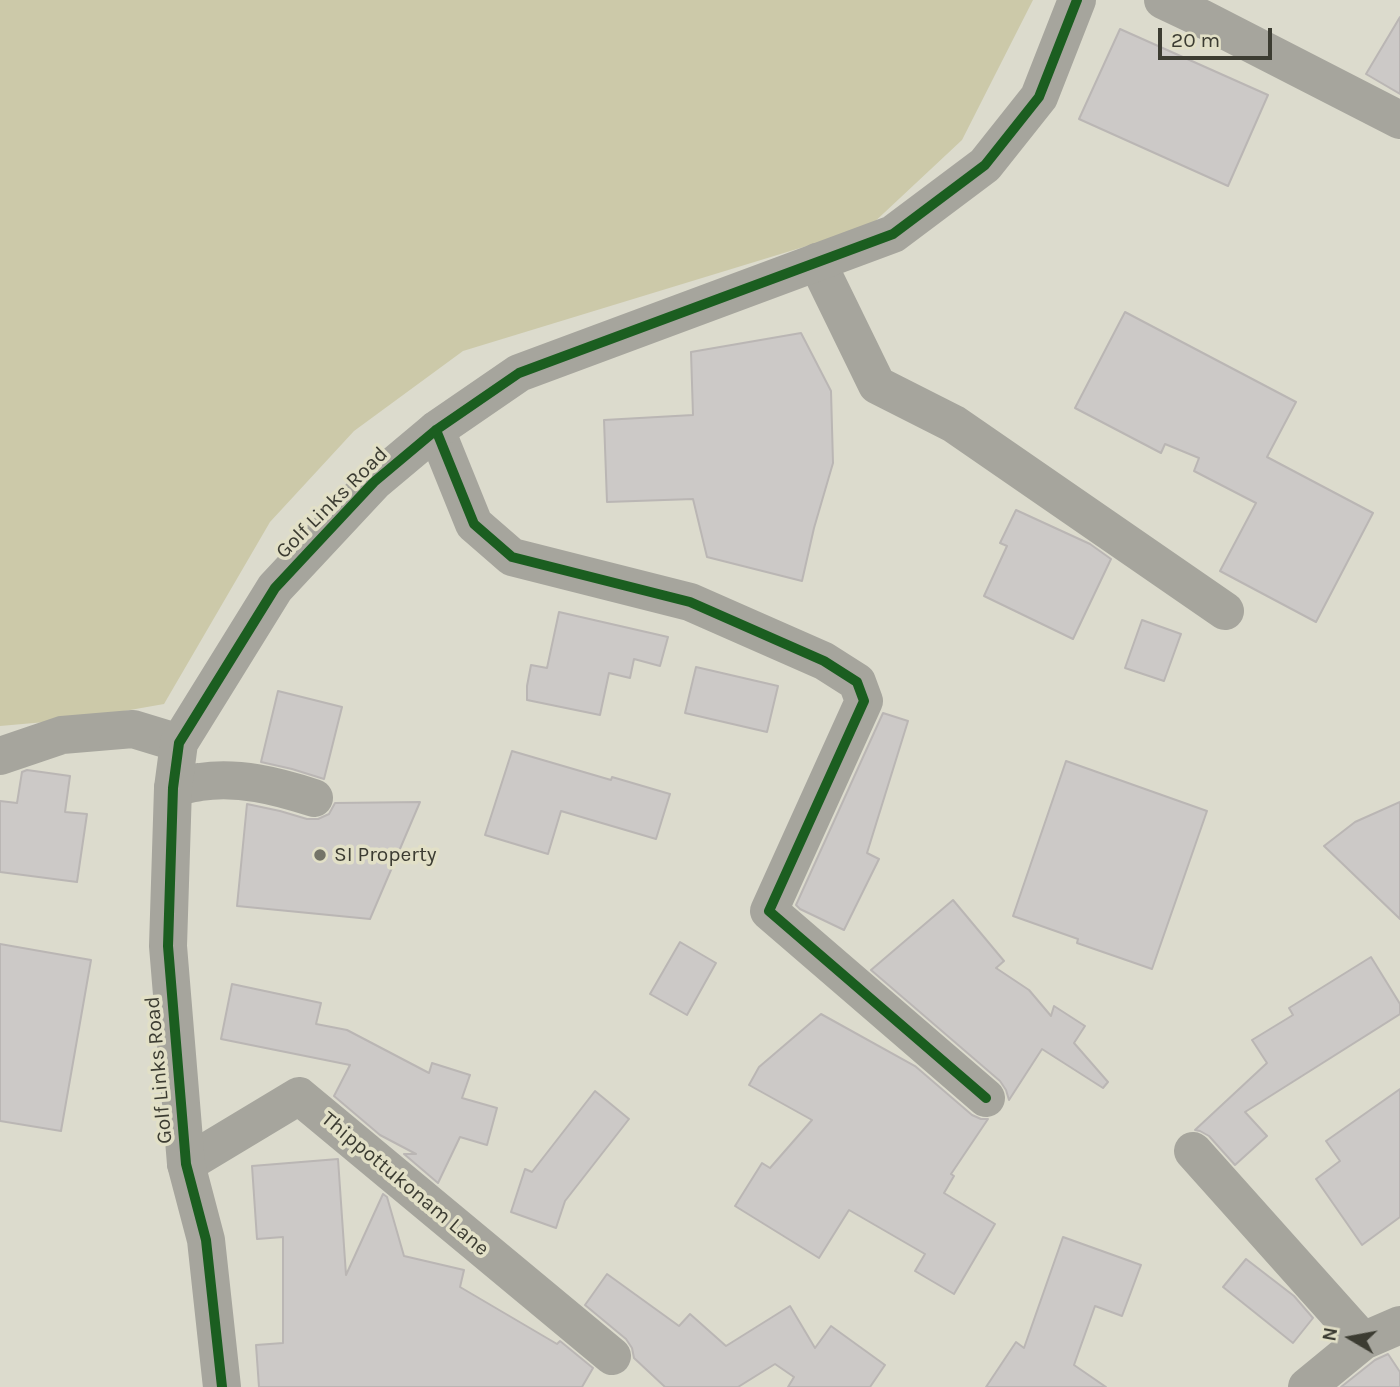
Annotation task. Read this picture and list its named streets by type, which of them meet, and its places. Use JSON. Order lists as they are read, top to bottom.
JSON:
{
  "streets": {
    "street": ["Golf Links Road", "Thippottukonam Lane"]
  },
  "crossings": [
    ["Golf Links Road", "Thippottukonam Lane"]
  ],
  "places": ["SI Property"],
  "scale_bar": "20 m",
  "north": "left"
}
